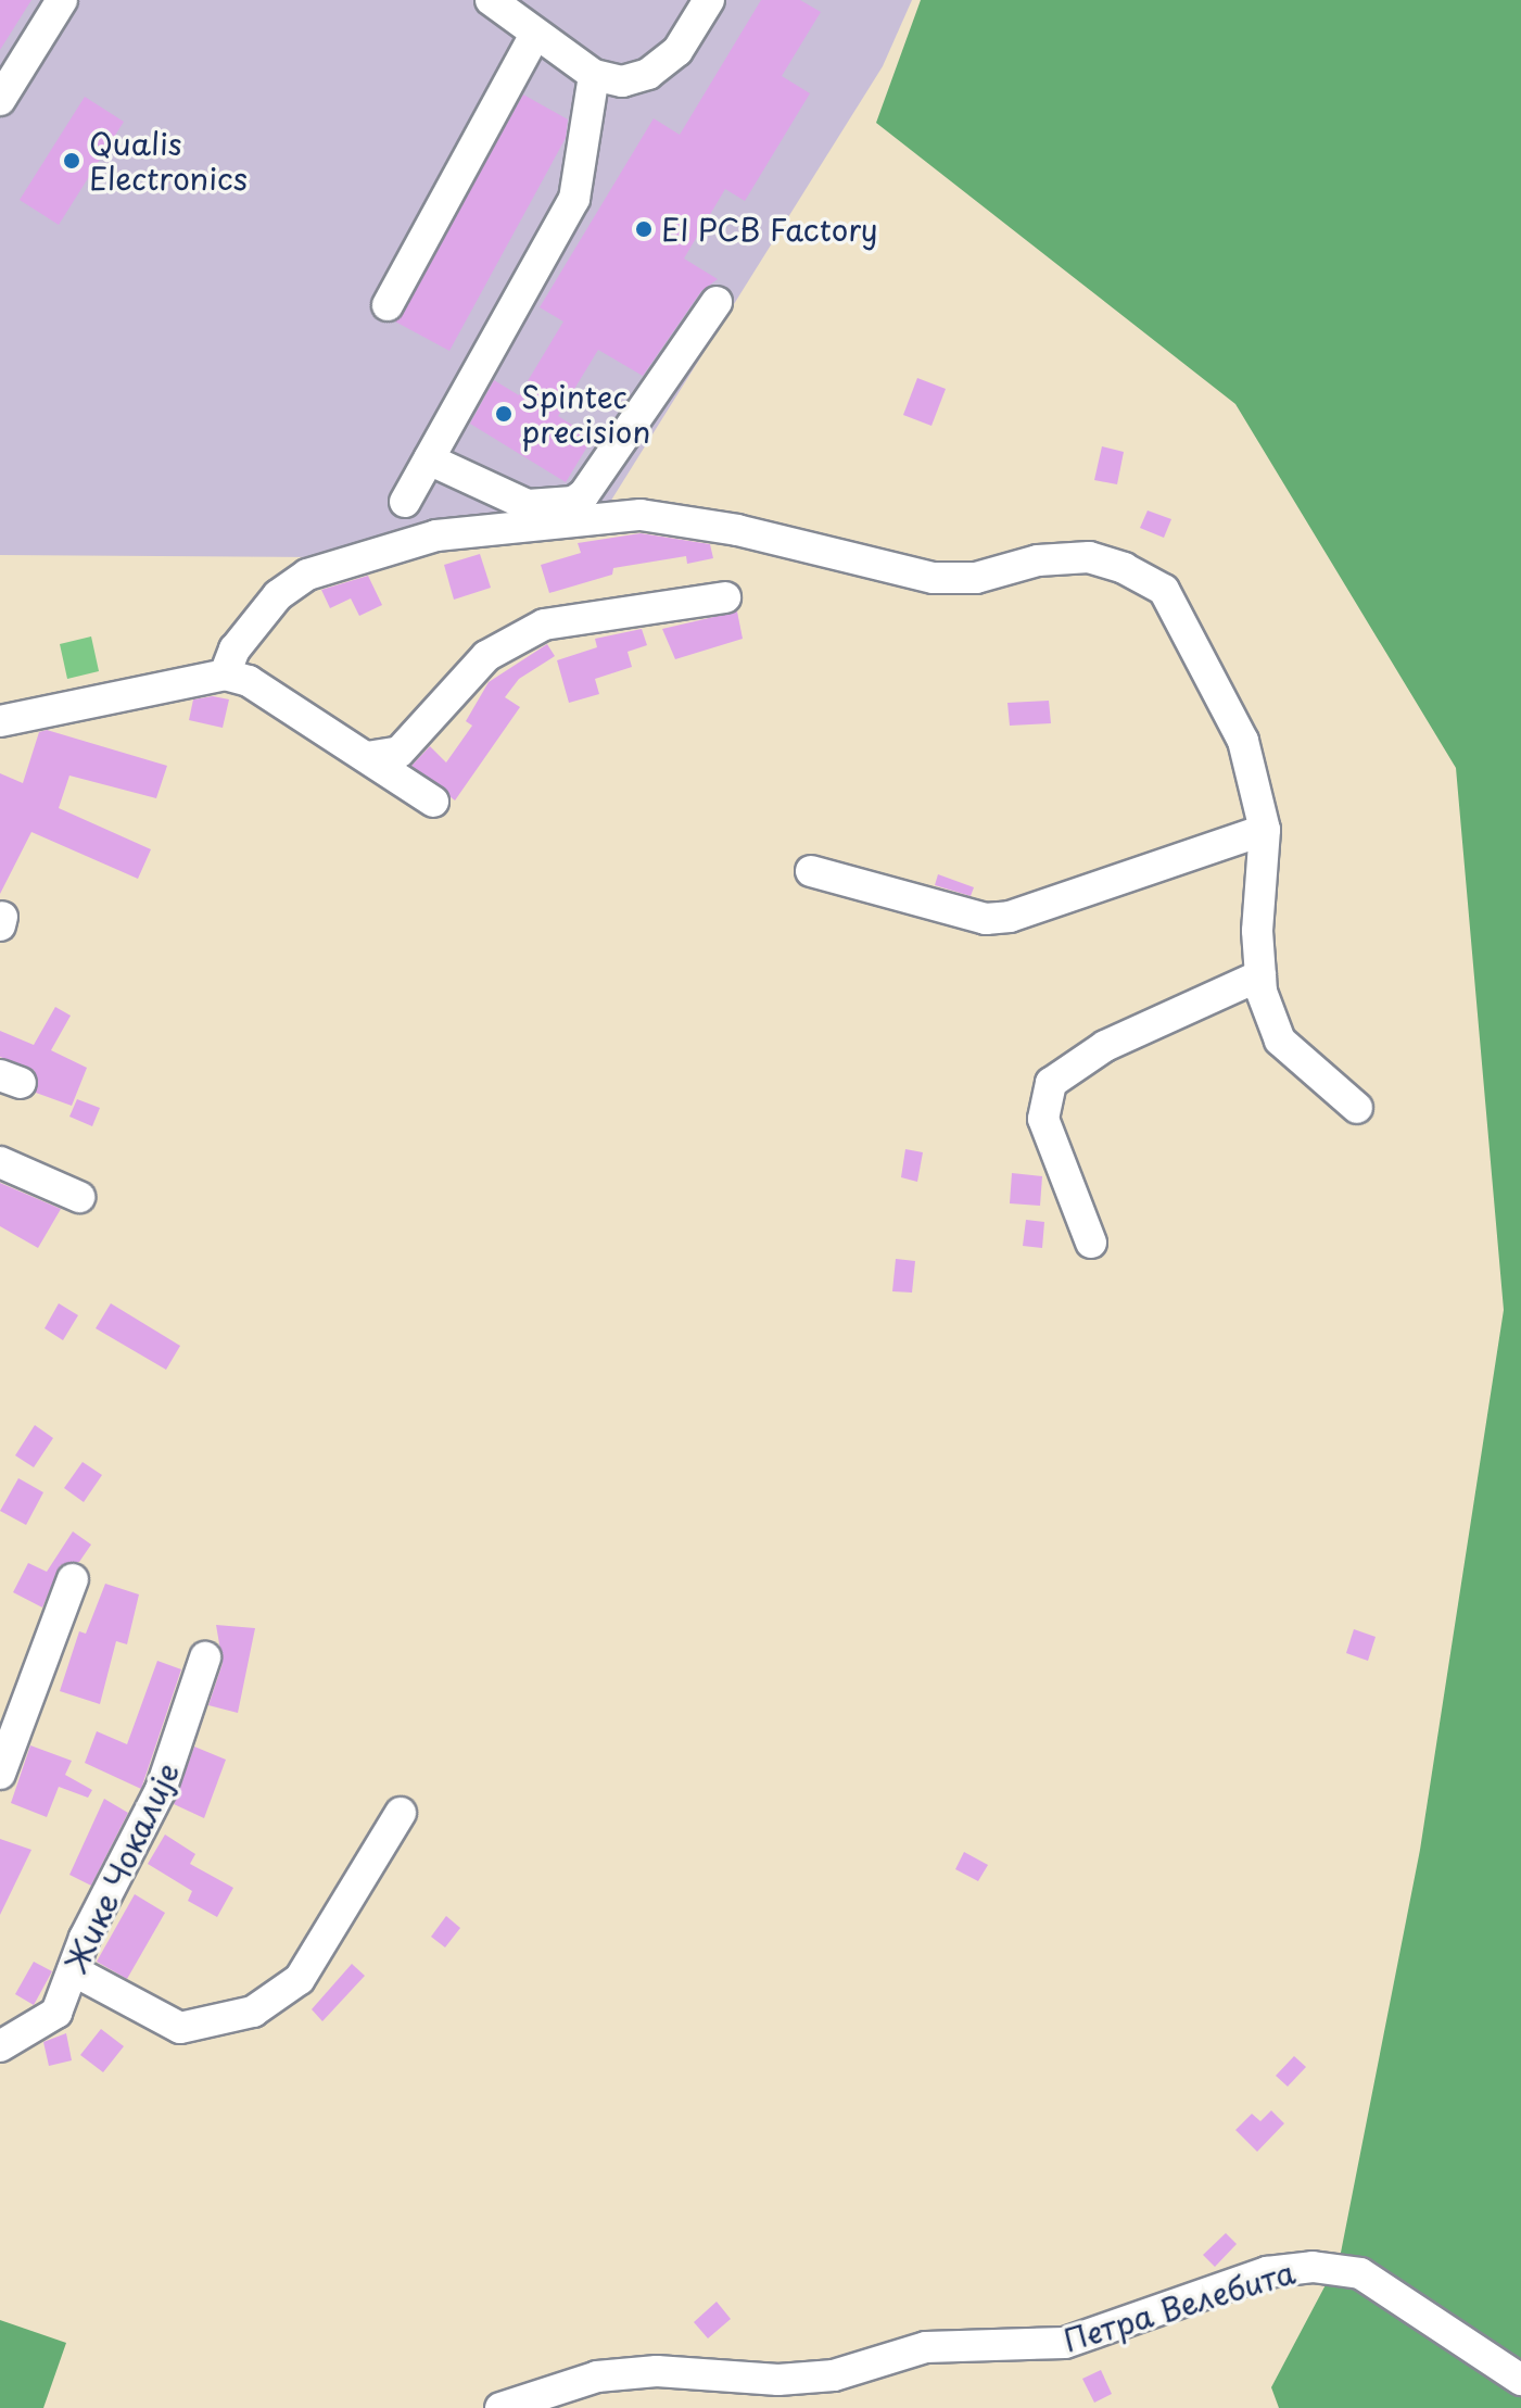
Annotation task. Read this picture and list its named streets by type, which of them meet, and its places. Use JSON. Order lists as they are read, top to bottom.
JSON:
{
  "streets": {
    "street": ["Жике Чокалије", "Петра Велебита"]
  },
  "places": ["Qualis Electronics", "EI PCB Factory", "Spintec precision"]
}
